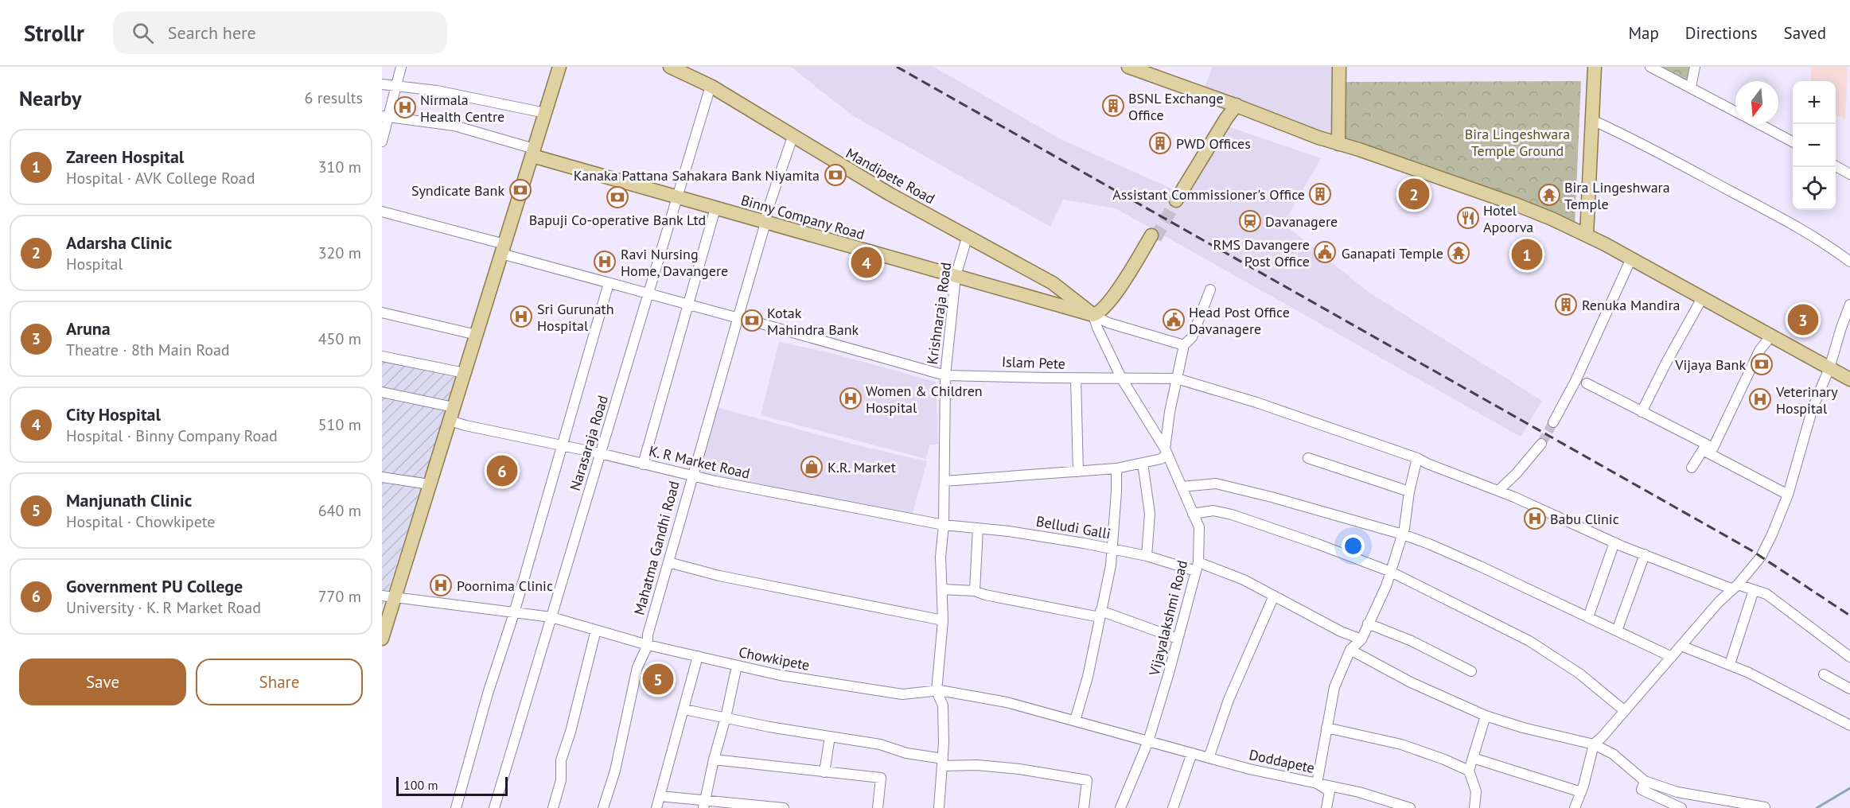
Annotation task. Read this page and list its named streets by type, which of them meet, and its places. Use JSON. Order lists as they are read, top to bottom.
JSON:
{
  "streets": {
    "main road": ["Mandipete Road", "Binny Company Road"],
    "street": [
      "Krishnaraja Road",
      "Islam Pete",
      "Narasaraja Road",
      "K. R Market Road",
      "Belludi Galli",
      "Mahatma Gandhi Road",
      "Vijayalakshmi Road",
      "Chowkipete",
      "Doddapete"
    ]
  },
  "crossings": [
    ["Mandipete Road", "Binny Company Road"],
    ["Mandipete Road", "Krishnaraja Road"],
    ["Mandipete Road", "Narasaraja Road"],
    ["Mandipete Road", "Mahatma Gandhi Road"],
    ["Mandipete Road", "Vijayalakshmi Road"],
    ["Binny Company Road", "Krishnaraja Road"],
    ["Binny Company Road", "Narasaraja Road"],
    ["Binny Company Road", "Mahatma Gandhi Road"],
    ["Binny Company Road", "Vijayalakshmi Road"],
    ["Krishnaraja Road", "Islam Pete"],
    ["Krishnaraja Road", "K. R Market Road"],
    ["Krishnaraja Road", "Belludi Galli"],
    ["Krishnaraja Road", "Chowkipete"],
    ["Islam Pete", "Narasaraja Road"],
    ["Islam Pete", "Mahatma Gandhi Road"],
    ["Islam Pete", "Vijayalakshmi Road"],
    ["Narasaraja Road", "K. R Market Road"],
    ["Narasaraja Road", "Chowkipete"],
    ["K. R Market Road", "Belludi Galli"],
    ["K. R Market Road", "Mahatma Gandhi Road"],
    ["Belludi Galli", "Vijayalakshmi Road"],
    ["Mahatma Gandhi Road", "Chowkipete"],
    ["Vijayalakshmi Road", "Chowkipete"],
    ["Vijayalakshmi Road", "Doddapete"],
    ["Chowkipete", "Doddapete"]
  ],
  "parks": ["Bira Lingeshwara Temple Ground"],
  "places": {
    "building": [
      "BSNL Exchange Office",
      "PWD Offices",
      "Assistant Commissioner's Office",
      "Renuka Mandira"
    ],
    "hospital": [
      "Nirmala Health Centre",
      "Ravi Nursing Home, Davangere",
      "Sri Gurunath Hospital",
      "Women & Children Hospital",
      "Veterinary Hospital",
      "Babu Clinic",
      "Poornima Clinic"
    ],
    "bank": [
      "Kanaka Pattana Sahakara Bank Niyamita",
      "Syndicate Bank",
      "Bapuji Co-operative Bank Ltd",
      "Kotak Mahindra Bank",
      "Vijaya Bank"
    ],
    "temple": ["Bira Lingeshwara Temple", "Ganapati Temple"],
    "restaurant": ["Hotel Apoorva"],
    "station": ["Davanagere"],
    "public building": ["RMS Davangere Post Office", "Head Post Office Davanagere"],
    "shop": ["K.R. Market"]
  },
  "scale_bar": "100 m",
  "north": "bottom",
  "page": {
    "header": "Strollr",
    "search": "Search here",
    "nav": ["Map", "Directions", "Saved"],
    "heading": ["Nearby", "6 results"],
    "map_buttons": ["+", "−"],
    "list": [
      {
        "mark": "1",
        "name": "Zareen Hospital",
        "note": "Hospital · AVK College Road",
        "value": "310 m"
      },
      {
        "mark": "2",
        "name": "Adarsha Clinic",
        "note": "Hospital",
        "value": "320 m"
      },
      {
        "mark": "3",
        "name": "Aruna",
        "note": "Theatre · 8th Main Road",
        "value": "450 m"
      },
      {
        "mark": "4",
        "name": "City Hospital",
        "note": "Hospital · Binny Company Road",
        "value": "510 m"
      },
      {
        "mark": "5",
        "name": "Manjunath Clinic",
        "note": "Hospital · Chowkipete",
        "value": "640 m"
      },
      {
        "mark": "6",
        "name": "Government PU College",
        "note": "University · K. R Market Road",
        "value": "770 m"
      }
    ],
    "pins": [
      "2",
      "1",
      "4",
      "3",
      "6",
      "5"
    ],
    "buttons": ["Save", "Share"],
    "scale": "100 m"
  }
}
